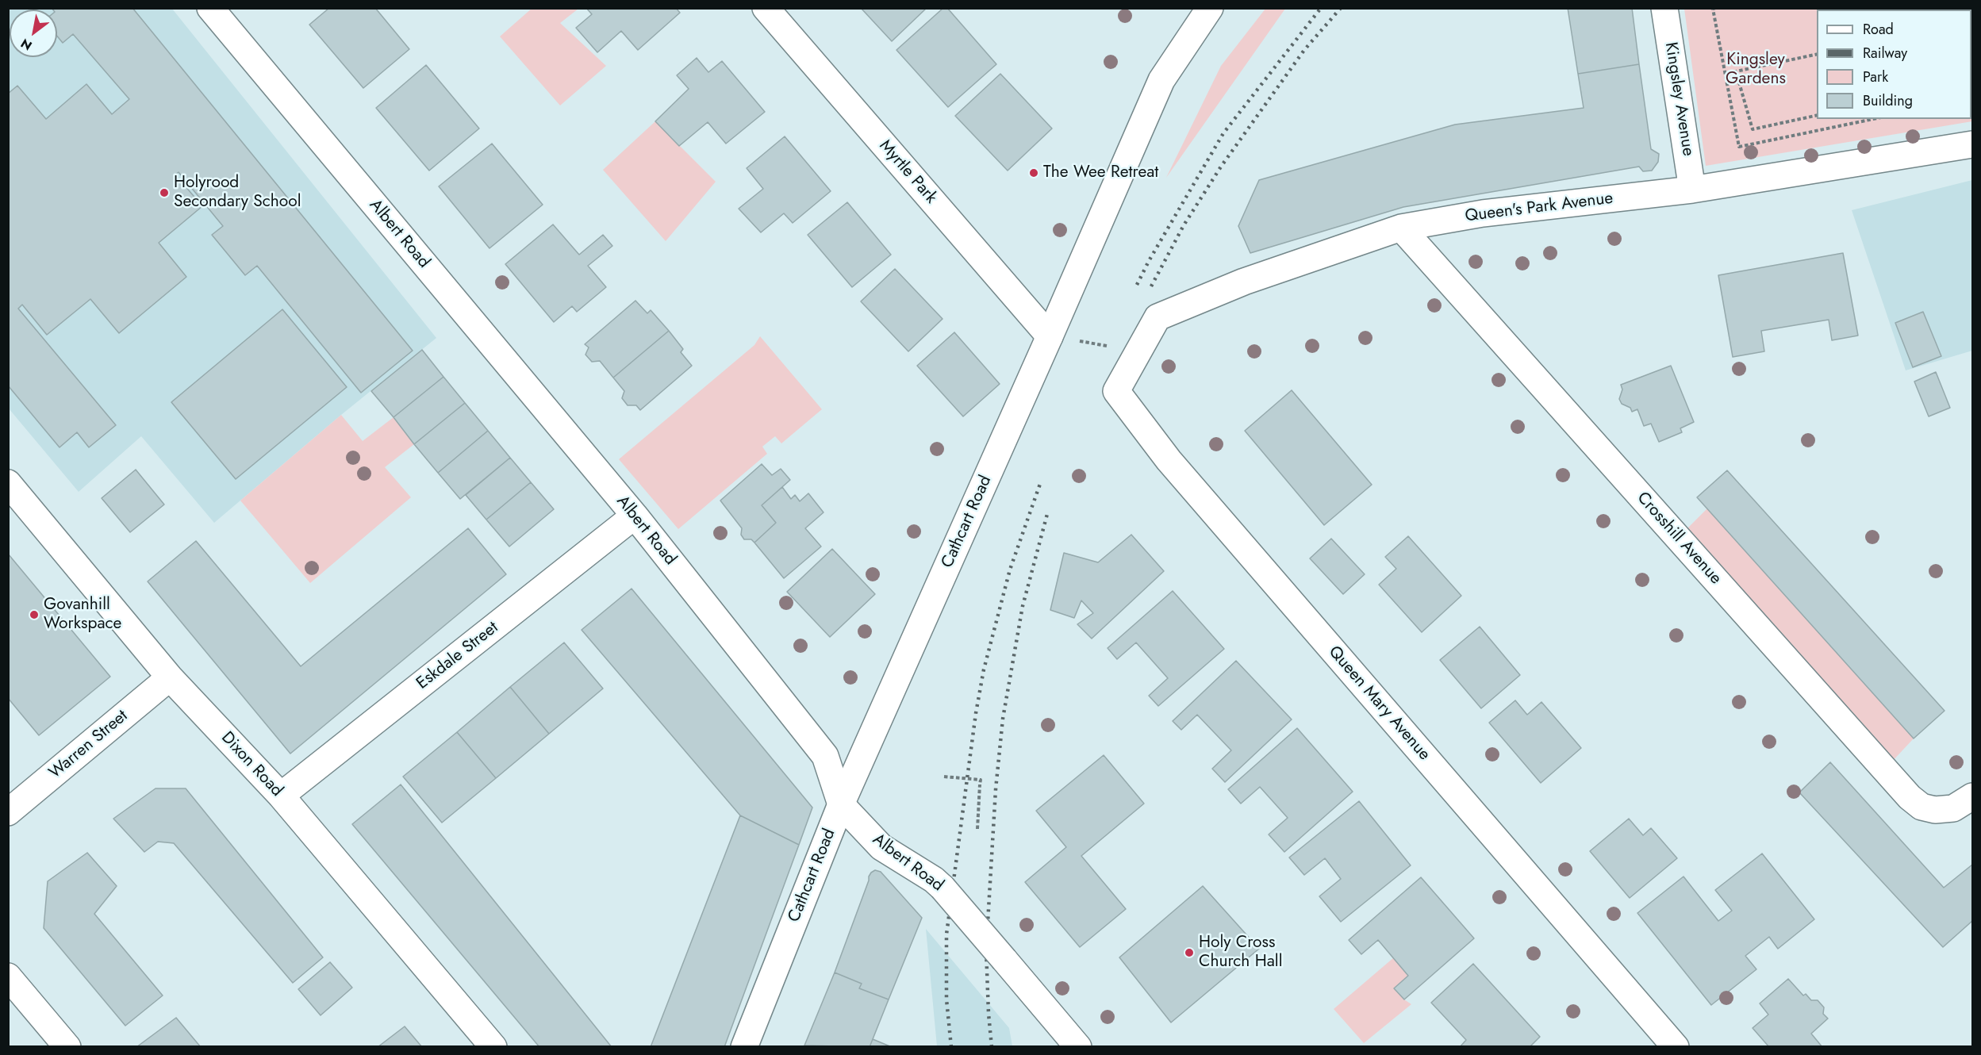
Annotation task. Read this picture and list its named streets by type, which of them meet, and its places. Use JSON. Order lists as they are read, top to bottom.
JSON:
{
  "streets": {
    "street": [
      "Kingsley Avenue",
      "Myrtle Park",
      "Queen's Park Avenue",
      "Albert Road",
      "Cathcart Road",
      "Crosshill Avenue",
      "Eskdale Street",
      "Queen Mary Avenue",
      "Warren Street",
      "Dixon Road"
    ]
  },
  "crossings": [
    ["Kingsley Avenue", "Queen's Park Avenue"],
    ["Myrtle Park", "Cathcart Road"],
    ["Queen's Park Avenue", "Crosshill Avenue"],
    ["Queen's Park Avenue", "Queen Mary Avenue"],
    ["Albert Road", "Cathcart Road"],
    ["Albert Road", "Eskdale Street"],
    ["Eskdale Street", "Dixon Road"],
    ["Warren Street", "Dixon Road"]
  ],
  "parks": ["Kingsley Gardens"],
  "places": [
    "The Wee Retreat",
    "Holyrood Secondary School",
    "Govanhill Workspace",
    "Holy Cross Church Hall"
  ],
  "legend": [
    "Road",
    "Railway",
    "Park",
    "Building"
  ],
  "north": "bottom left"
}
